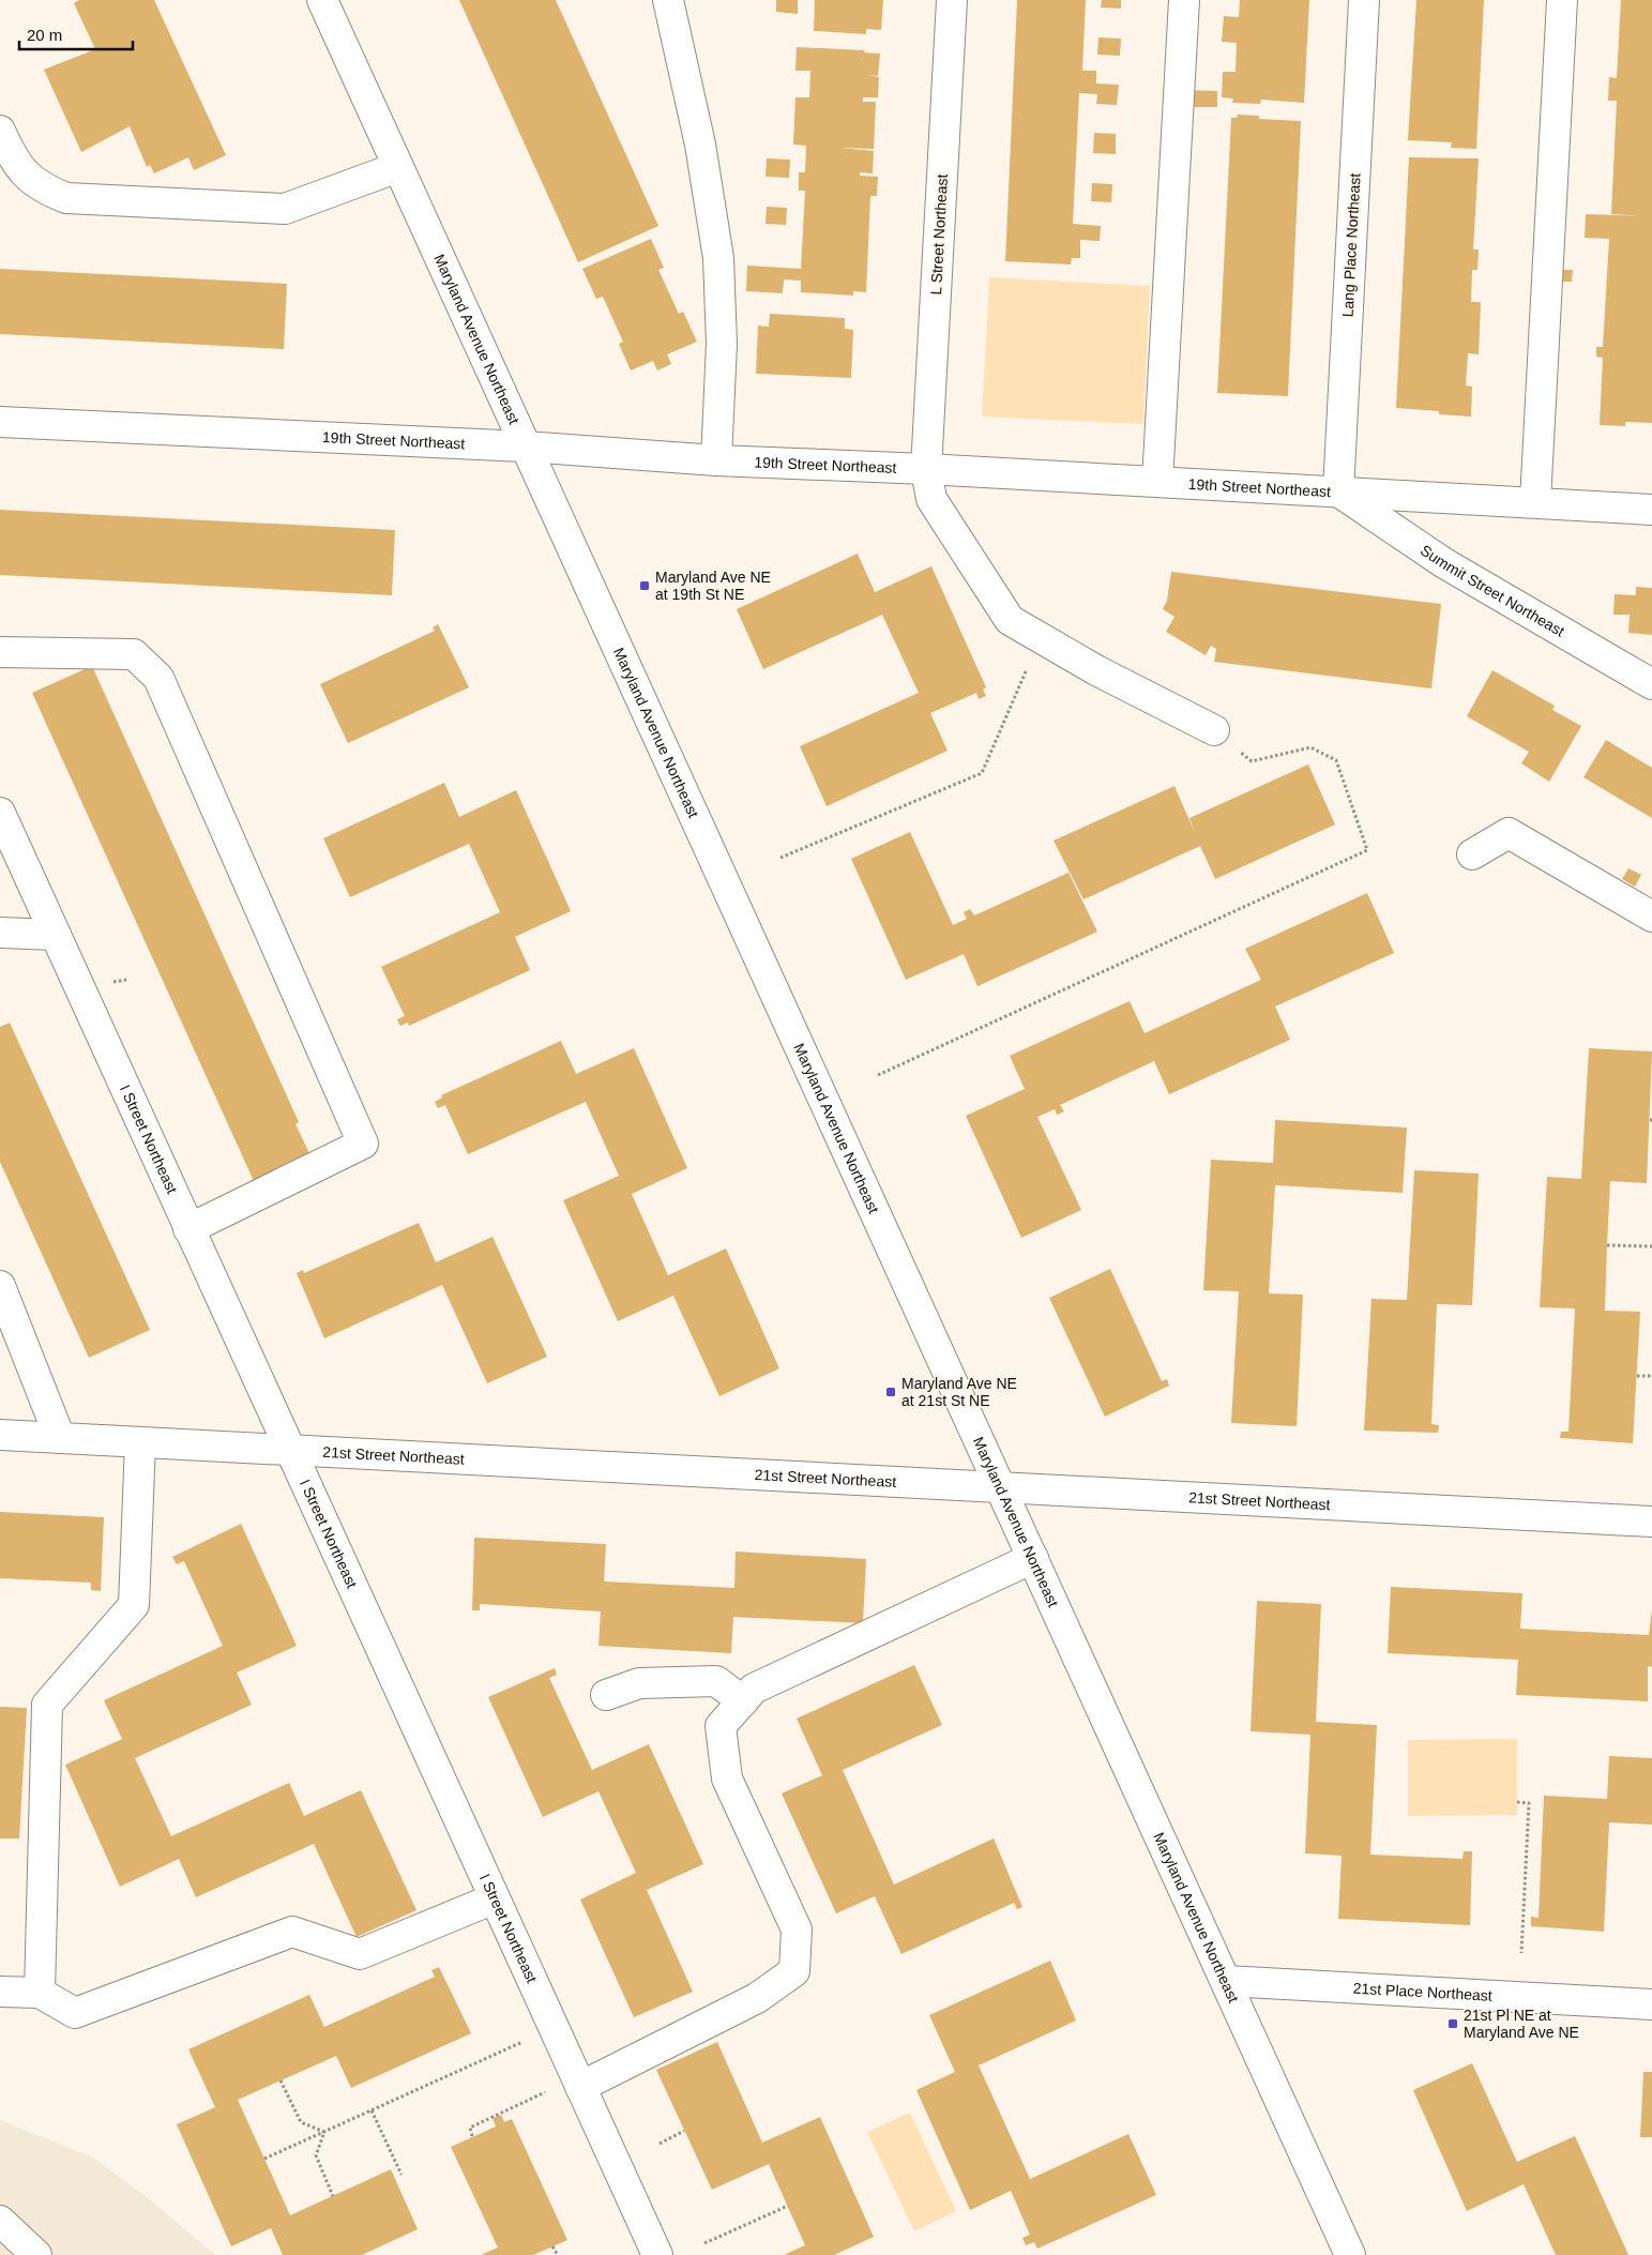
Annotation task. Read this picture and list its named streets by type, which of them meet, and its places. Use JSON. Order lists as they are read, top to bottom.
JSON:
{
  "streets": {
    "street": [
      "L Street Northeast",
      "Lang Place Northeast",
      "Maryland Avenue Northeast",
      "19th Street Northeast",
      "Summit Street Northeast",
      "I Street Northeast",
      "21st Street Northeast",
      "21st Place Northeast"
    ]
  },
  "crossings": [
    ["L Street Northeast", "19th Street Northeast"],
    ["Lang Place Northeast", "19th Street Northeast"],
    ["Lang Place Northeast", "Summit Street Northeast"],
    ["Maryland Avenue Northeast", "19th Street Northeast"],
    ["Maryland Avenue Northeast", "21st Street Northeast"],
    ["Maryland Avenue Northeast", "21st Place Northeast"],
    ["19th Street Northeast", "Summit Street Northeast"],
    ["I Street Northeast", "21st Street Northeast"]
  ],
  "places": {
    "transit": ["Maryland Ave NE at 19th St NE", "Maryland Ave NE at 21st St NE", "21st Pl NE at Maryland Ave NE"]
  },
  "scale_bar": "20 m"
}
